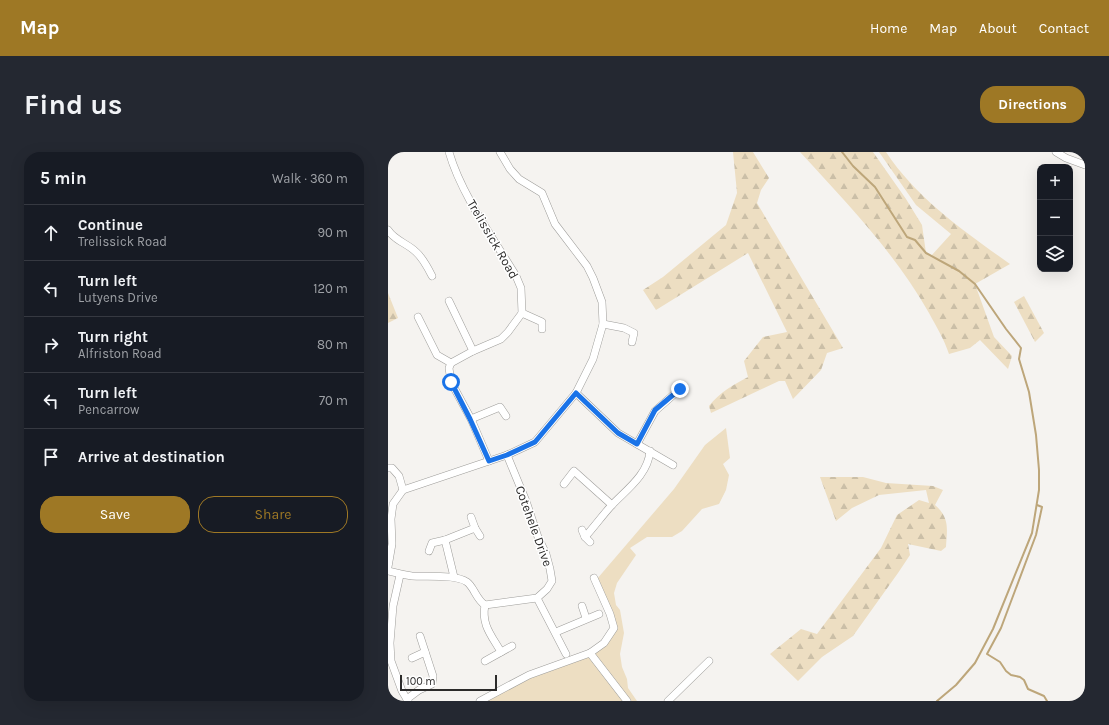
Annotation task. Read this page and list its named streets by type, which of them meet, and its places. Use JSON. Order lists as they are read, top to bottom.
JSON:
{
  "streets": {
    "street": ["Trelissick Road", "Cotehele Drive"]
  },
  "scale_bar": "100 m",
  "page": {
    "header": "Map",
    "nav": [
      "Home",
      "Map",
      "About",
      "Contact"
    ],
    "buttons": [
      "Directions",
      ["Save", "Share"]
    ],
    "title": "Find us",
    "heading": ["5 min", "Walk · 360 m"],
    "map_buttons": ["+", "−"],
    "list": [
      ["Continue", "Trelissick Road", "90 m"],
      ["Turn left", "Lutyens Drive", "120 m"],
      ["Turn right", "Alfriston Road", "80 m"],
      ["Turn left", "Pencarrow", "70 m"],
      "Arrive at destination"
    ],
    "scale": "100 m"
  }
}
